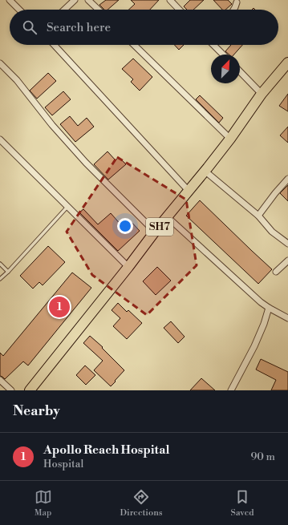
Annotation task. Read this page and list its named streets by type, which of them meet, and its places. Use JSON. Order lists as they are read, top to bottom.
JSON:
{
  "streets": {
    "main road": ["SH7"]
  },
  "north": "top right",
  "page": {
    "search": "Search here",
    "pins": "1",
    "heading": "Nearby",
    "list": [
      {
        "mark": "1",
        "name": "Apollo Reach Hospital",
        "note": "Hospital",
        "value": "90 m"
      }
    ],
    "nav": ["Map", "Directions", "Saved"]
  }
}
